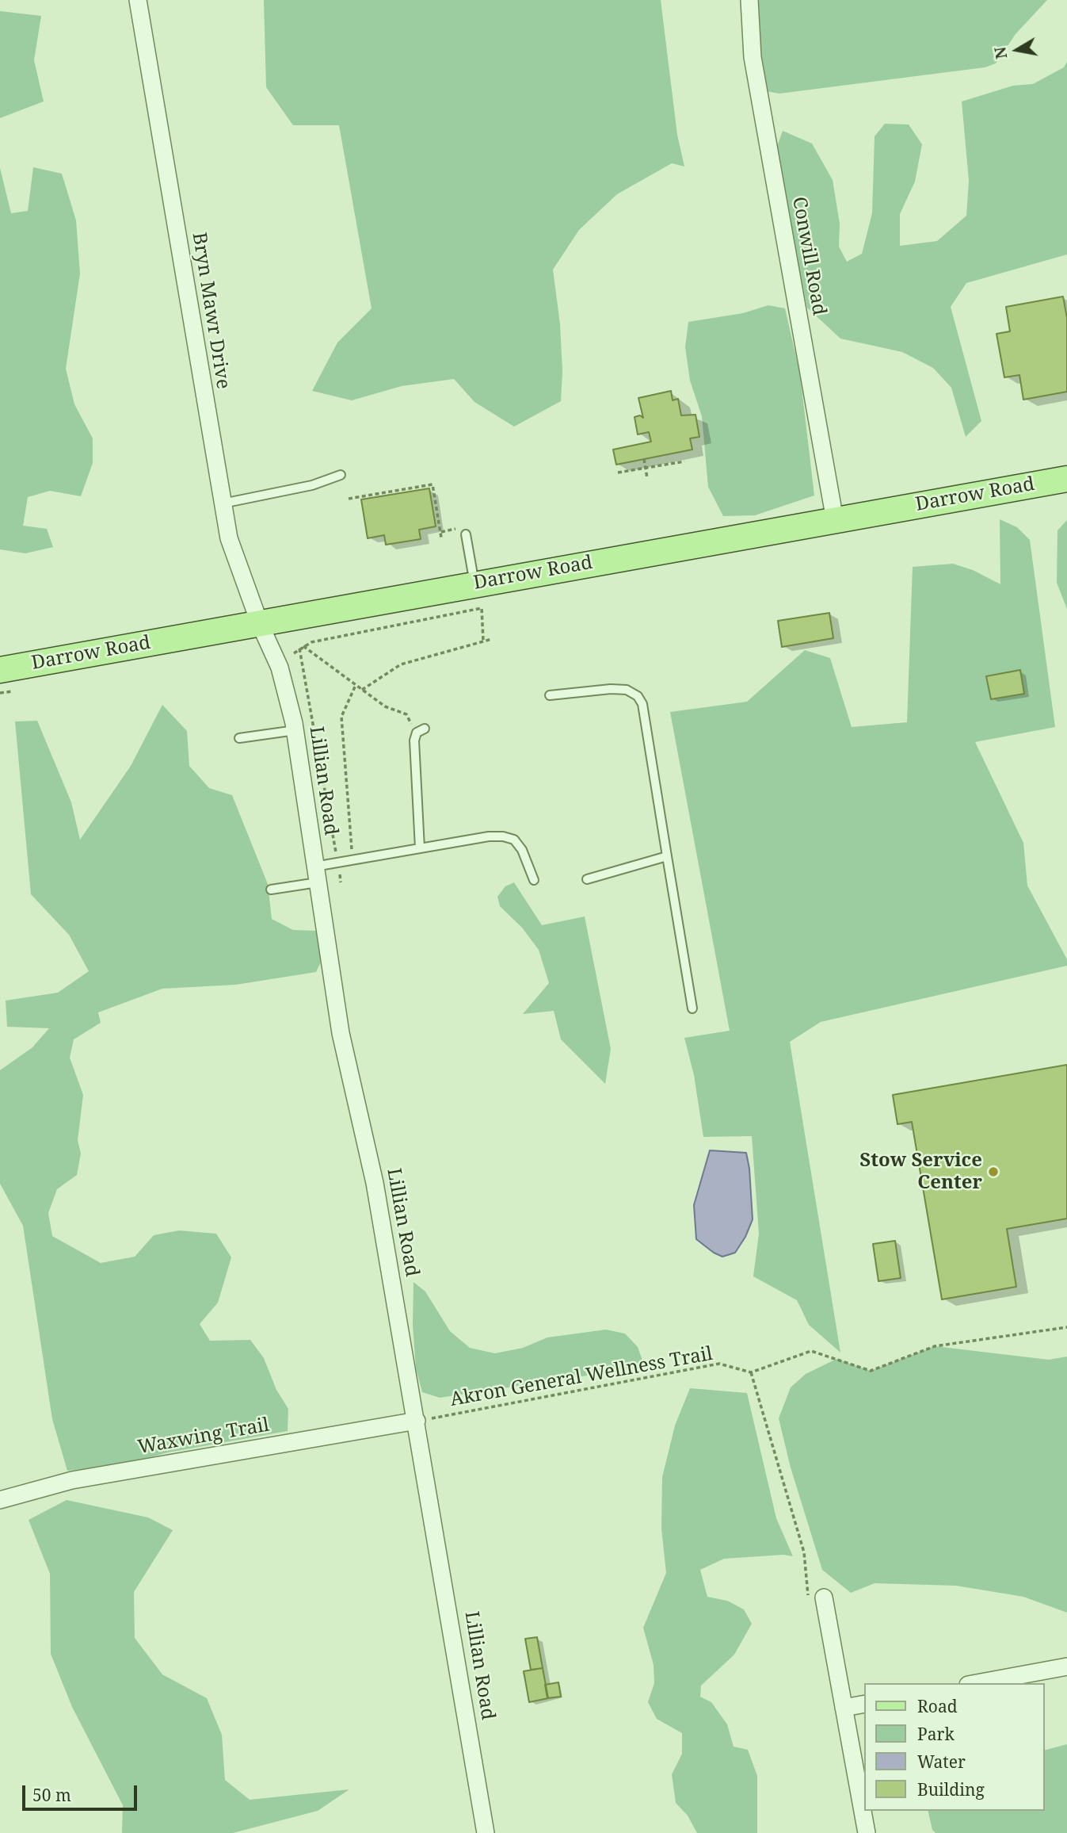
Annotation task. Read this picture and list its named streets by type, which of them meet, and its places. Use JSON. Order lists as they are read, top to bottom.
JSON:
{
  "streets": {
    "main road": ["Darrow Road"],
    "street": [
      "Conwill Road",
      "Bryn Mawr Drive",
      "Lillian Road",
      "Waxwing Trail"
    ],
    "path": ["Akron General Wellness Trail"]
  },
  "crossings": [
    ["Conwill Road", "Darrow Road"],
    ["Bryn Mawr Drive", "Darrow Road"],
    ["Bryn Mawr Drive", "Lillian Road"],
    ["Darrow Road", "Lillian Road"],
    ["Lillian Road", "Akron General Wellness Trail"],
    ["Lillian Road", "Waxwing Trail"],
    ["Akron General Wellness Trail", "Waxwing Trail"]
  ],
  "places": ["Stow Service Center"],
  "legend": [
    "Road",
    "Park",
    "Water",
    "Building"
  ],
  "scale_bar": "50 m",
  "north": "left"
}
